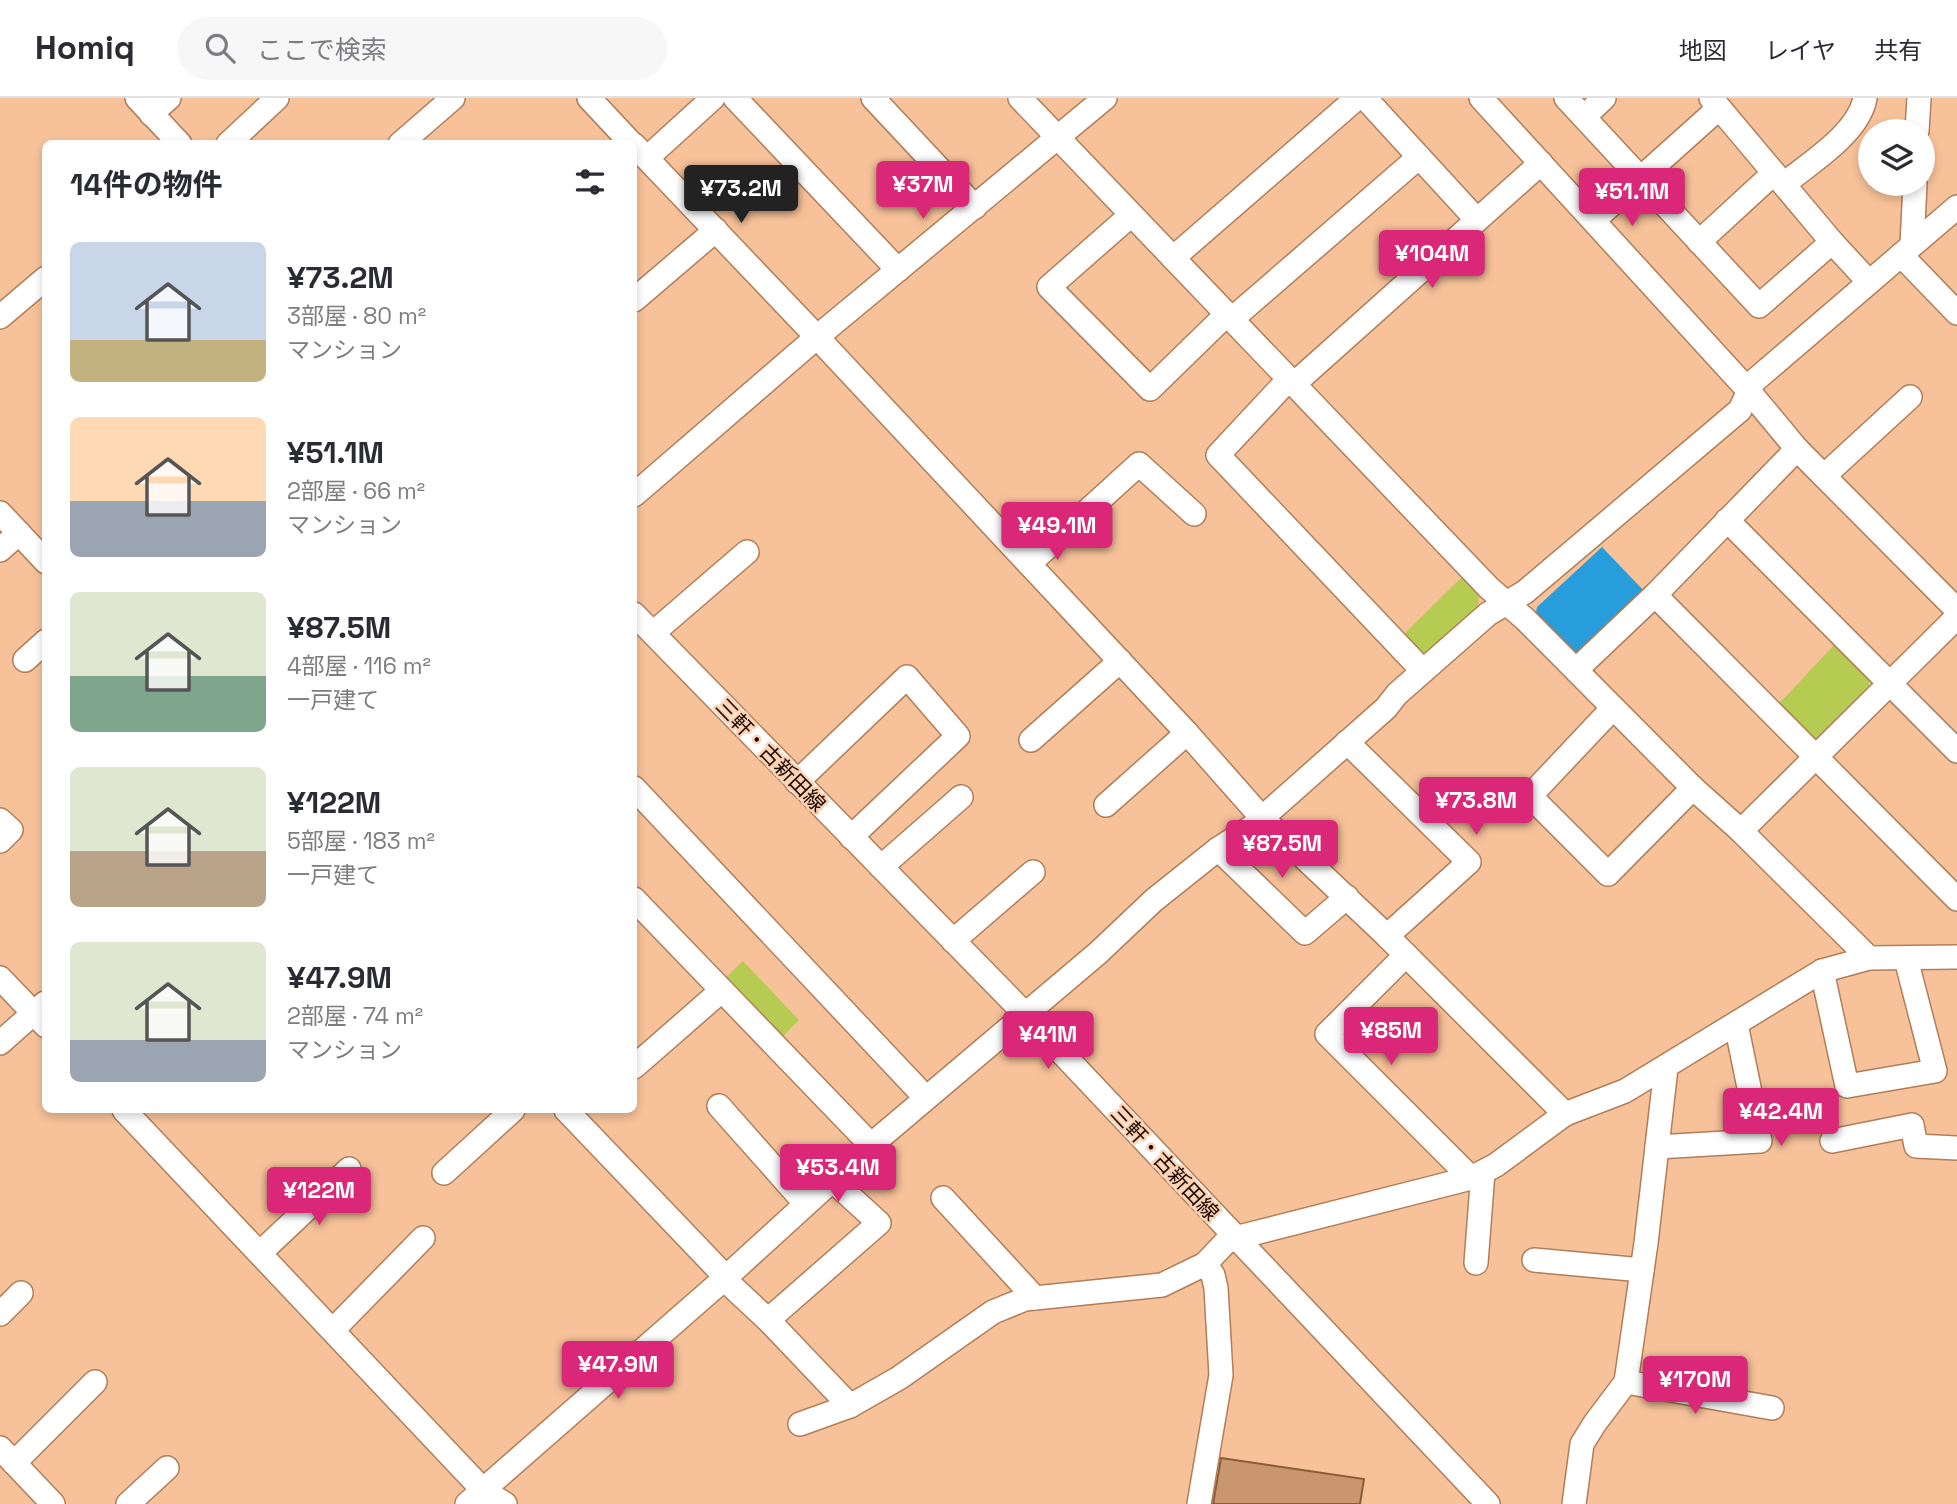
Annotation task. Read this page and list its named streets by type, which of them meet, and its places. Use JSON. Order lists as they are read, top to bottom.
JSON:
{
  "streets": {
    "street": ["三軒・古新田線"]
  },
  "page": {
    "header": "Homiq",
    "search": "ここで検索",
    "nav": ["地図", "レイヤ", "共有"],
    "heading": "14件の物件",
    "price": [
      "¥37M",
      "¥73.2M",
      "¥51.1M",
      "¥104M",
      "¥49.1M",
      "¥73.8M",
      "¥87.5M",
      "¥85M",
      "¥41M",
      "¥42.4M",
      "¥53.4M",
      "¥122M",
      "¥47.9M",
      "¥170M"
    ],
    "list": [
      {
        "name": "¥73.2M",
        "note": "3部屋 · 80 m² · マンション"
      },
      {
        "name": "¥51.1M",
        "note": "2部屋 · 66 m² · マンション"
      },
      {
        "name": "¥87.5M",
        "note": "4部屋 · 116 m² · 一戸建て"
      },
      {
        "name": "¥122M",
        "note": "5部屋 · 183 m² · 一戸建て"
      },
      {
        "name": "¥47.9M",
        "note": "2部屋 · 74 m² · マンション"
      }
    ]
  }
}
